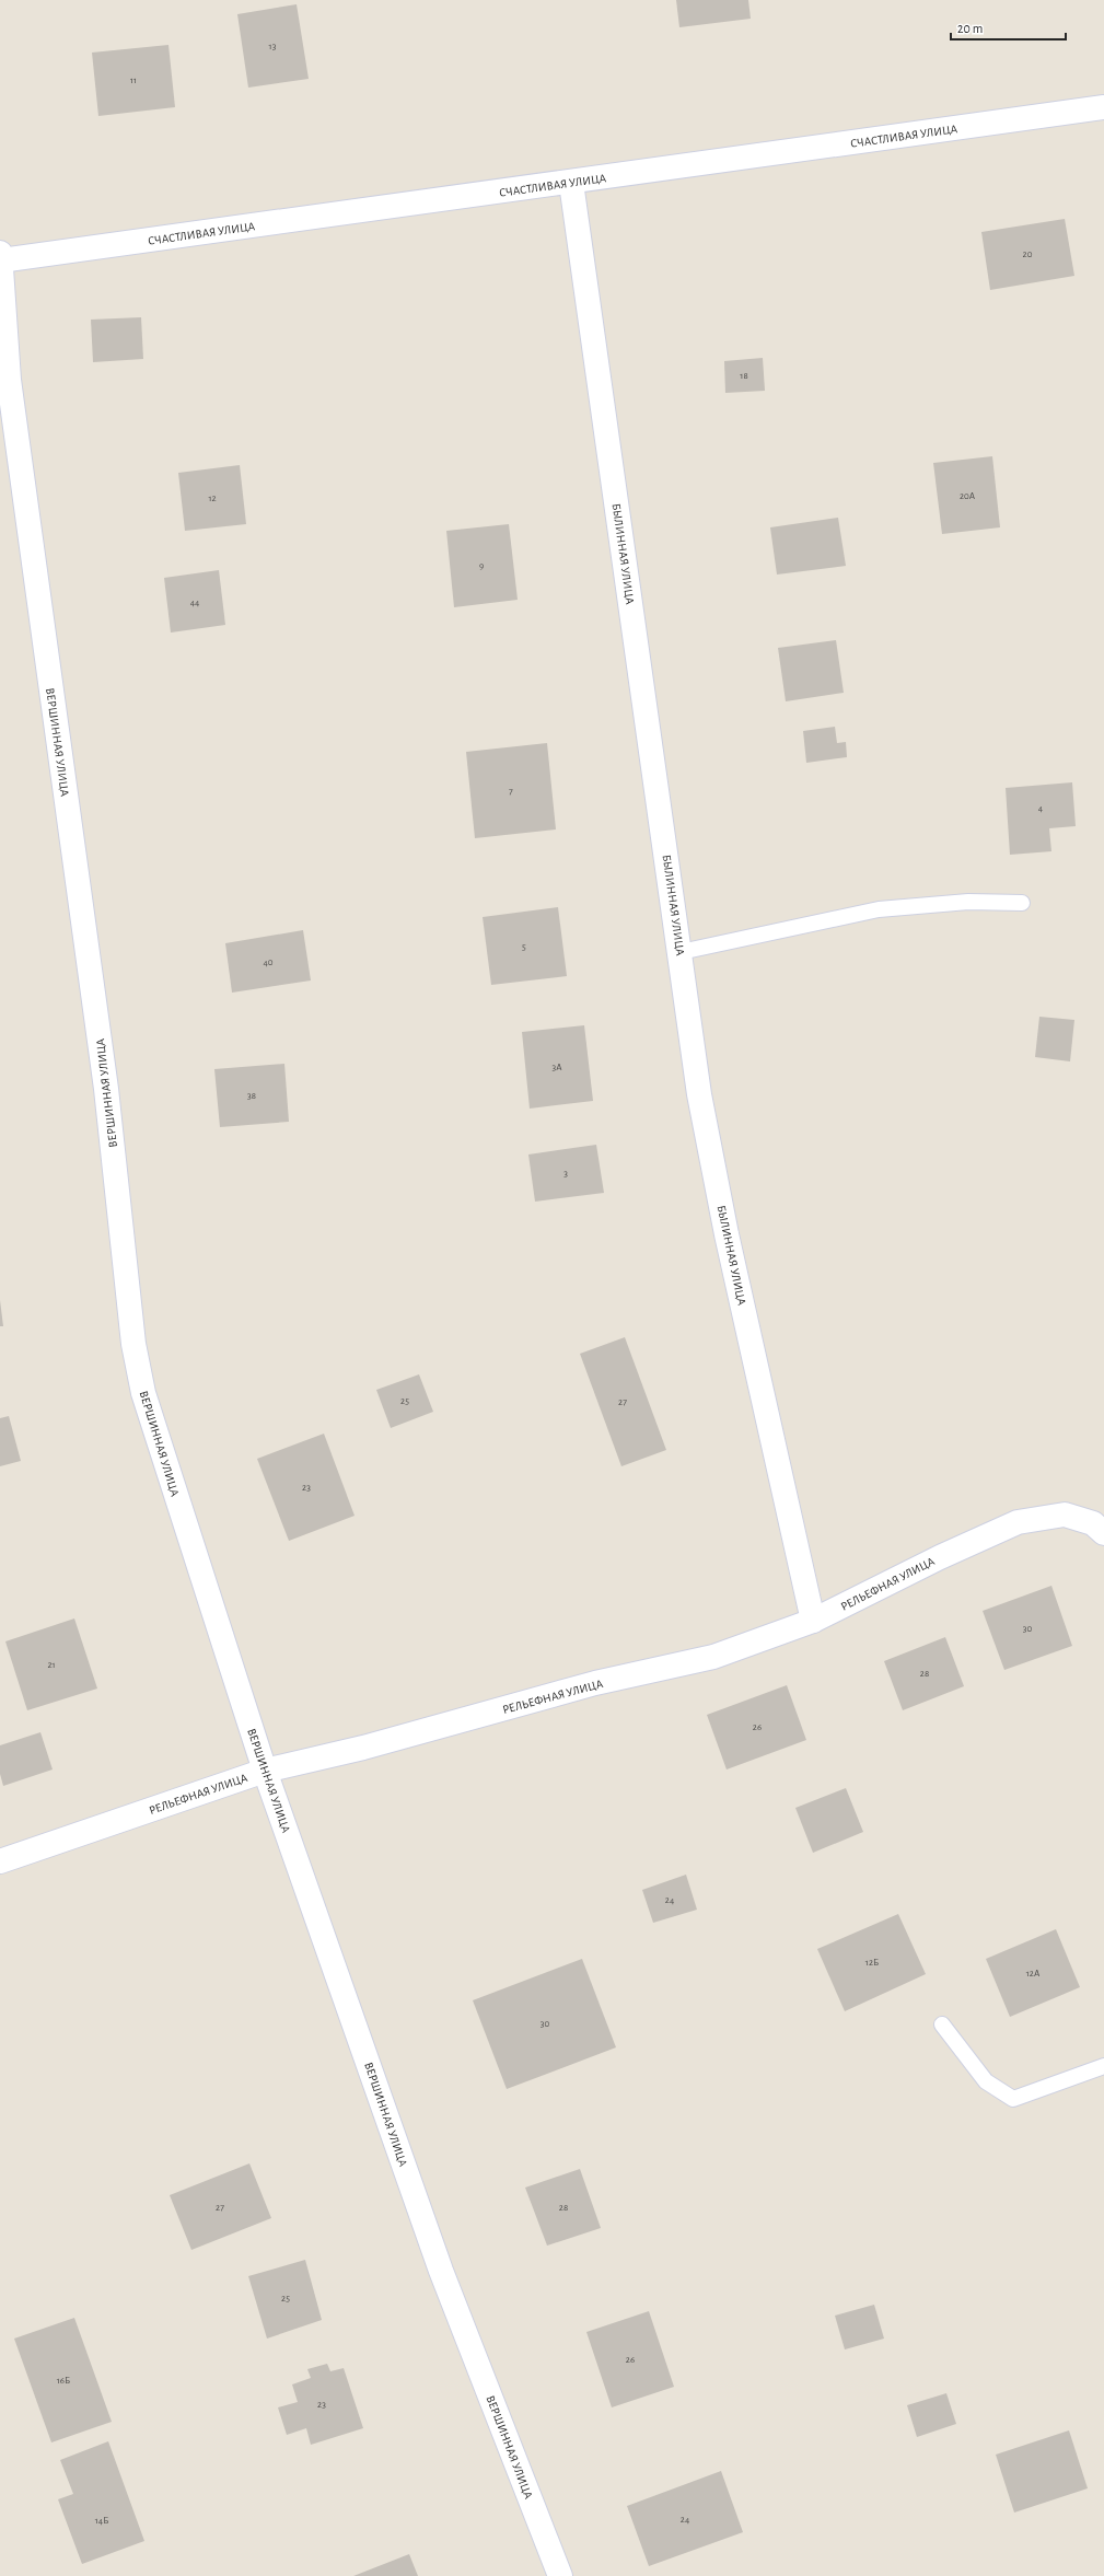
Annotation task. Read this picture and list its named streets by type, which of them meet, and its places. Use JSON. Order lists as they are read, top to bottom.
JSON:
{
  "streets": {
    "street": [
      "СЧАСТЛИВАЯ УЛИЦА",
      "БЫЛИННАЯ УЛИЦА",
      "ВЕРШИННАЯ УЛИЦА",
      "РЕЛЬЕФНАЯ УЛИЦА"
    ]
  },
  "crossings": [
    ["СЧАСТЛИВАЯ УЛИЦА", "БЫЛИННАЯ УЛИЦА"],
    ["СЧАСТЛИВАЯ УЛИЦА", "ВЕРШИННАЯ УЛИЦА"],
    ["БЫЛИННАЯ УЛИЦА", "РЕЛЬЕФНАЯ УЛИЦА"],
    ["ВЕРШИННАЯ УЛИЦА", "РЕЛЬЕФНАЯ УЛИЦА"]
  ],
  "house_numbers": [
    "13",
    "11",
    "20",
    "18",
    "20А",
    "12",
    "9",
    "44",
    "7",
    "4",
    "5",
    "40",
    "3А",
    "38",
    "3",
    "25",
    "27",
    "23",
    "30",
    "21",
    "28",
    "26",
    "24",
    "12Б",
    "12А",
    "30",
    "27",
    "28",
    "25",
    "26",
    "16Б",
    "23",
    "24",
    "14Б"
  ],
  "scale_bar": "20 m"
}
